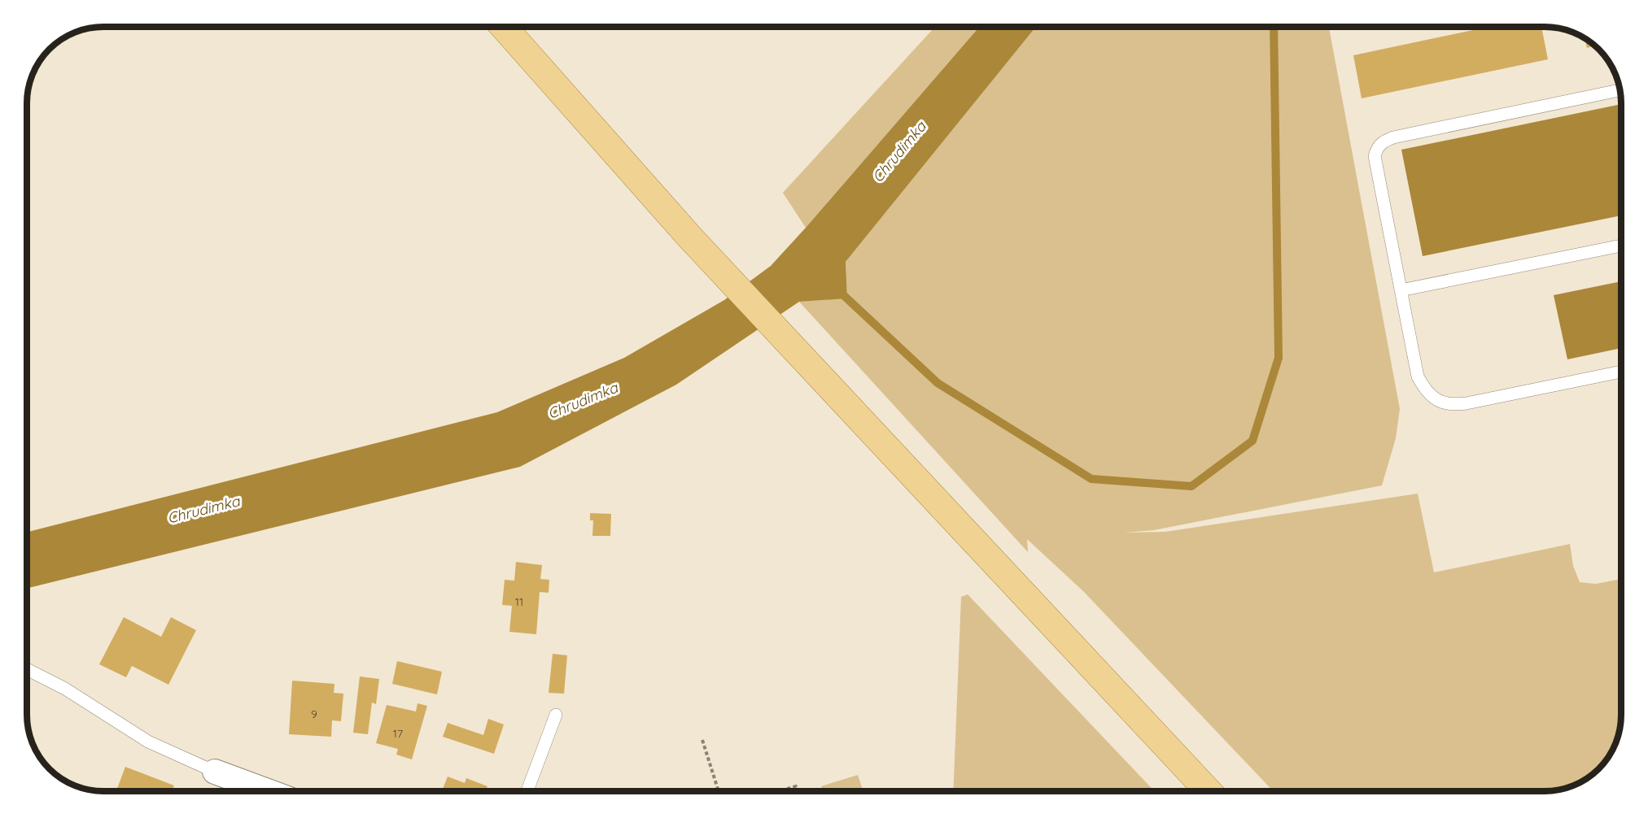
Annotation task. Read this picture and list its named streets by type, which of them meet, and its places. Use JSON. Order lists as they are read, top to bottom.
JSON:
{
  "water": ["Chrudimka"],
  "house_numbers": ["11", "9", "17"]
}
